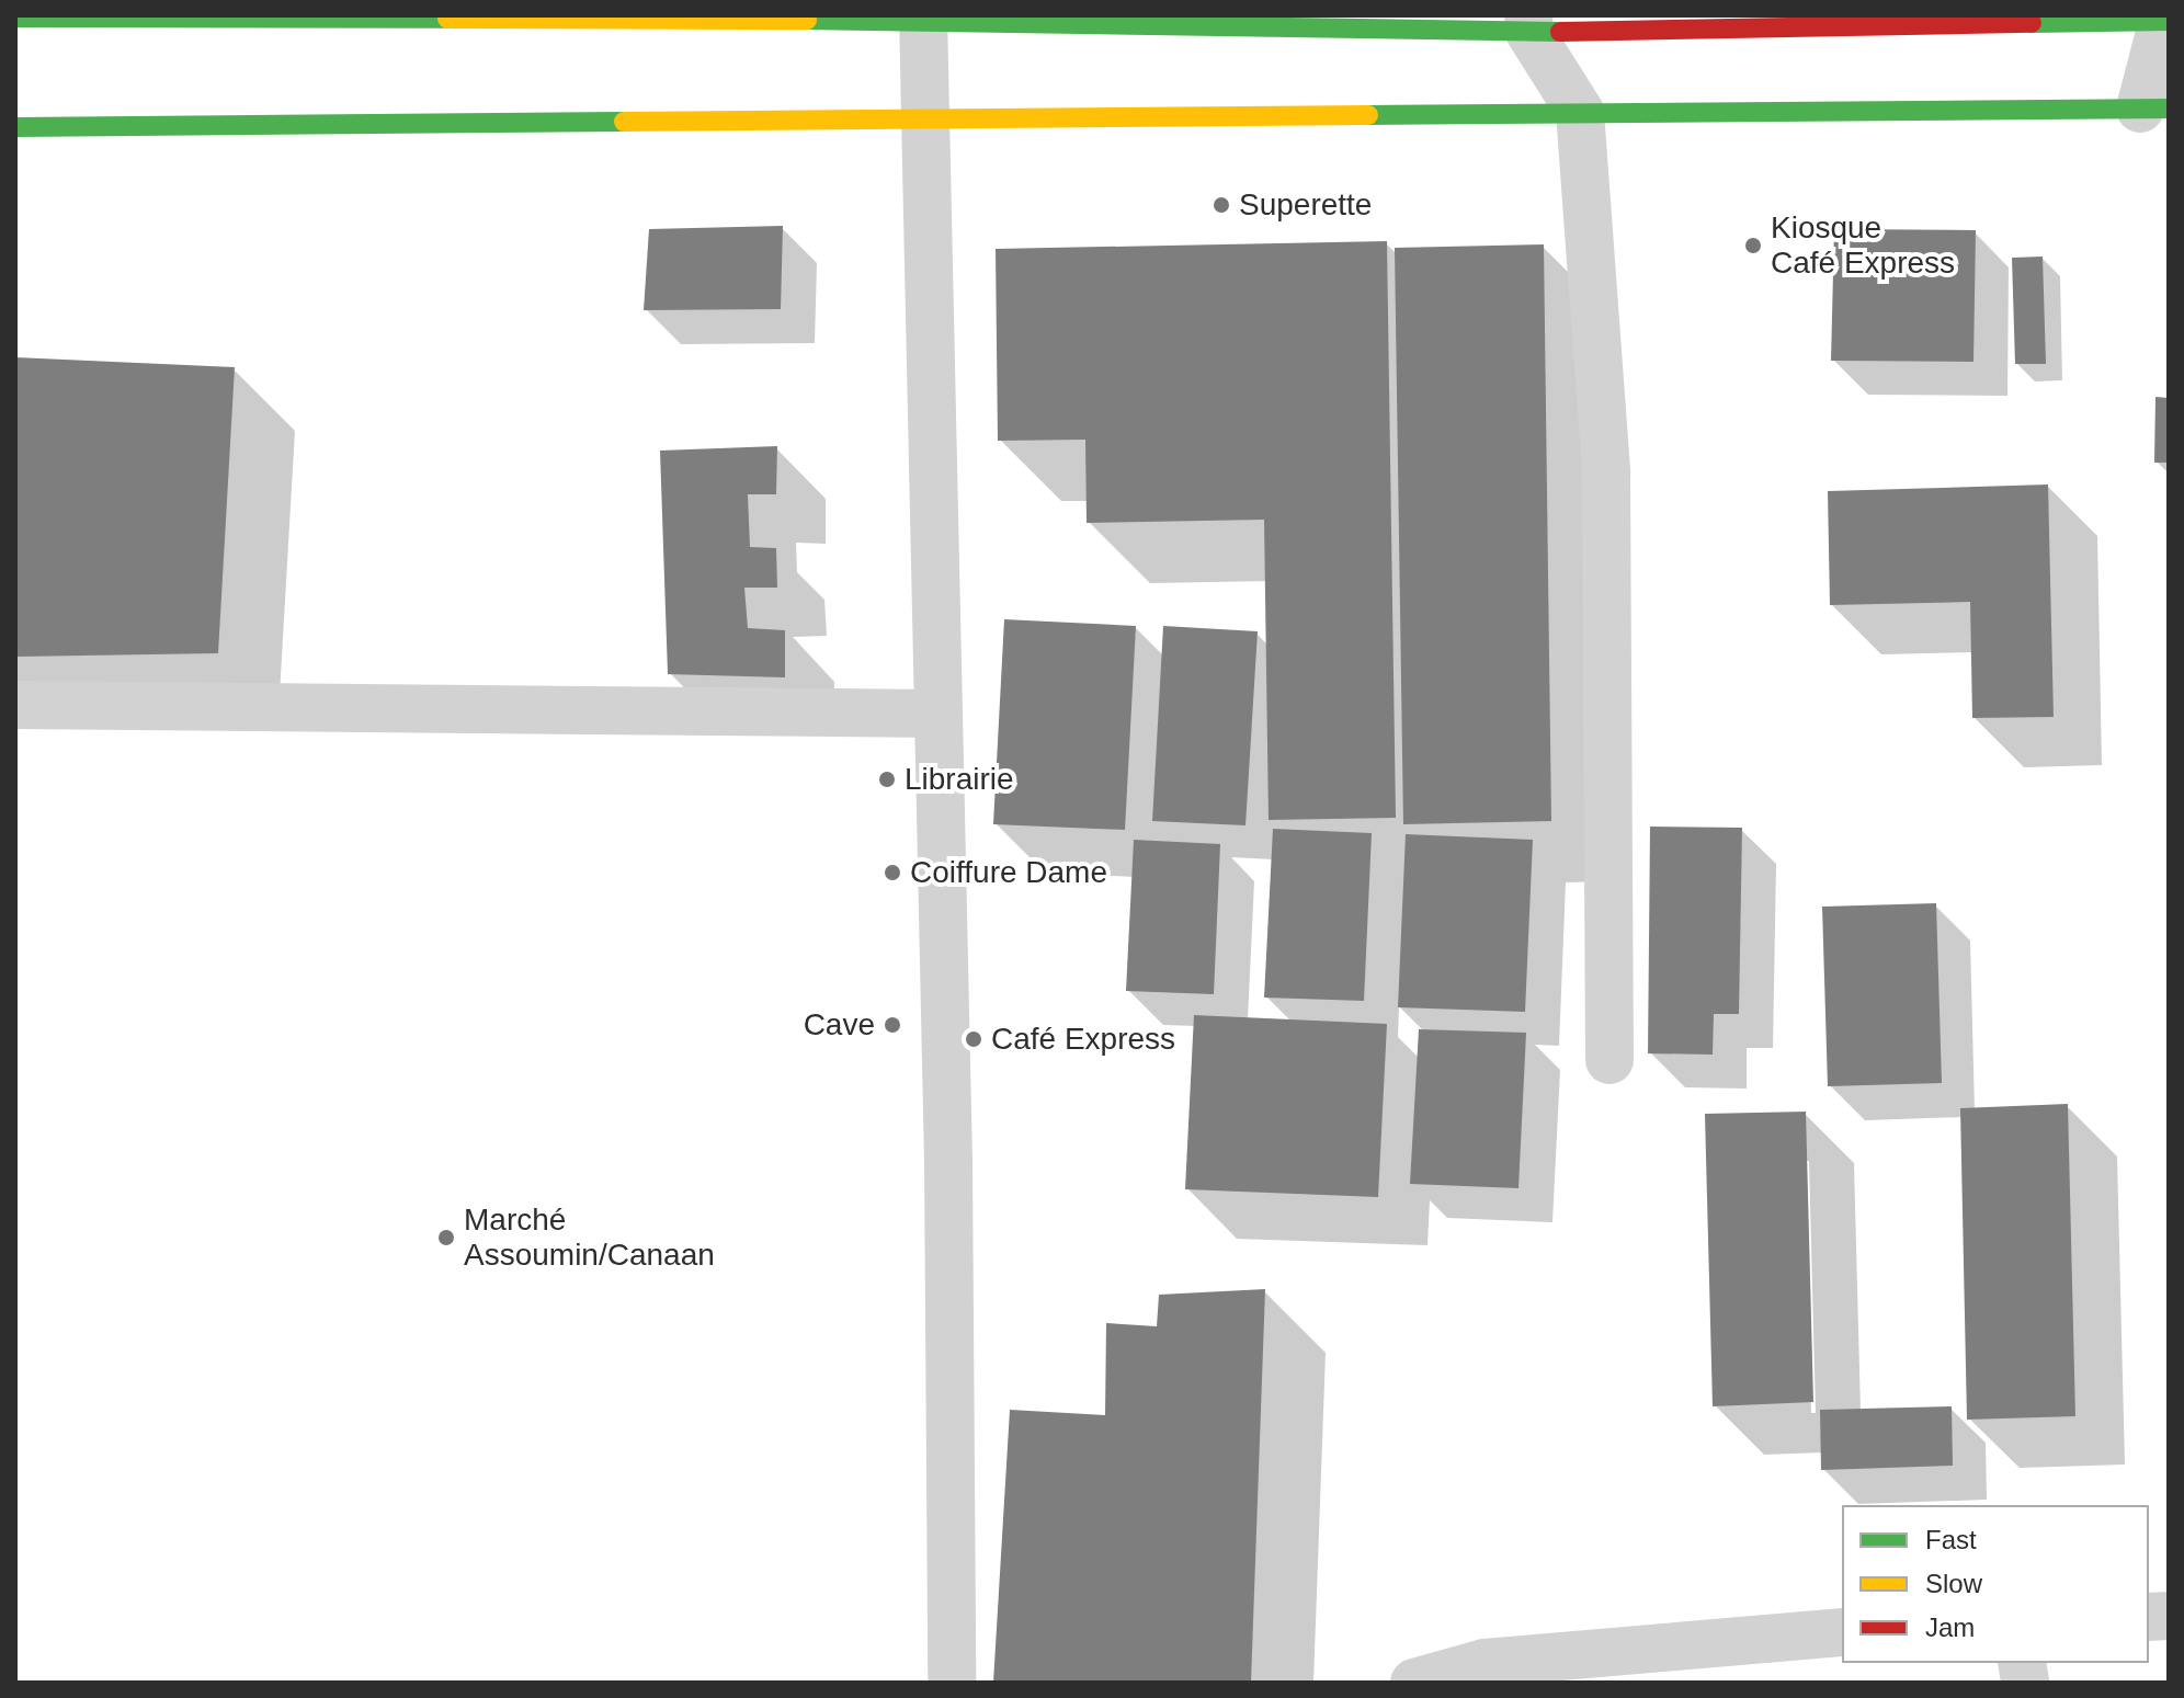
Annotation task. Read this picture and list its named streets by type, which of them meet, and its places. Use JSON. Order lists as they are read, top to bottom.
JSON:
{
  "places": [
    "Superette",
    "Kiosque Café Express",
    "Librairie",
    "Coiffure Dame",
    "Cave",
    "Café Express",
    "Marché Assoumin/Canaan"
  ],
  "legend": ["Fast", "Slow", "Jam"]
}
